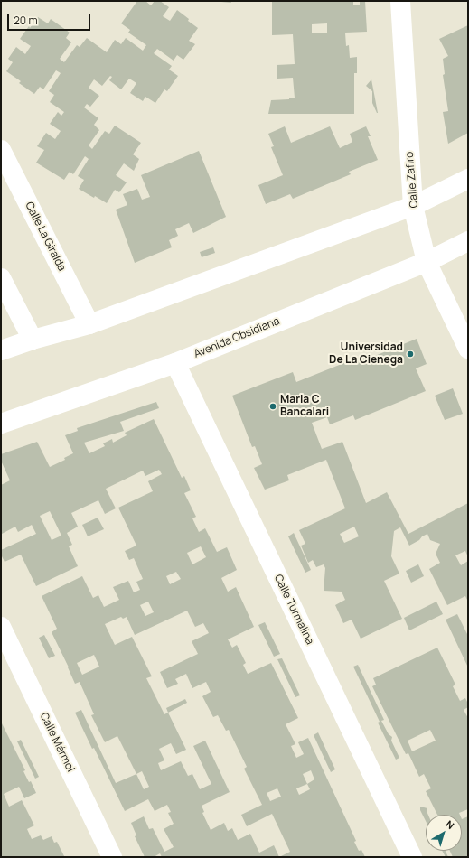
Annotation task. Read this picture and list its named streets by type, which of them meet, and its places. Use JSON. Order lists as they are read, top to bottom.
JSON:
{
  "streets": {
    "street": [
      "Calle Zafiro",
      "Calle La Giralda",
      "Avenida Obsidiana",
      "Calle Turmalina",
      "Calle Mármol"
    ]
  },
  "crossings": [
    ["Calle Zafiro", "Avenida Obsidiana"],
    ["Avenida Obsidiana", "Calle Turmalina"]
  ],
  "places": ["Universidad De La Cienega", "Maria C Bancalari"],
  "scale_bar": "20 m",
  "north": "top right"
}
